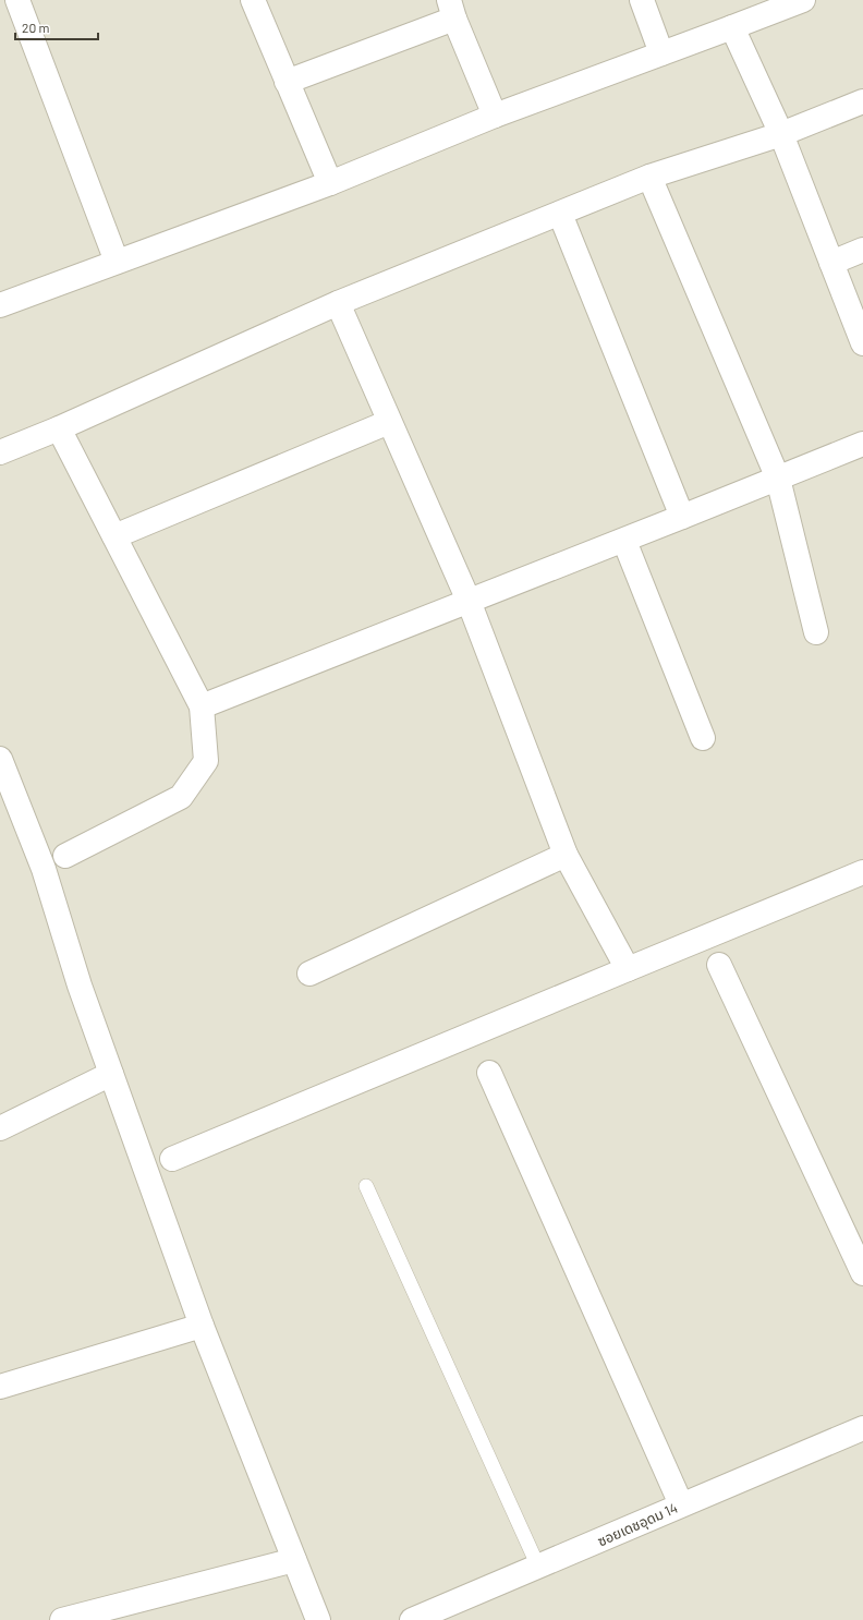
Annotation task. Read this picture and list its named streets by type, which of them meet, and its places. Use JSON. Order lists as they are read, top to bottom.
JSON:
{
  "streets": {
    "street": ["ซอยเดชอุดม 14"]
  },
  "scale_bar": "20 m"
}
